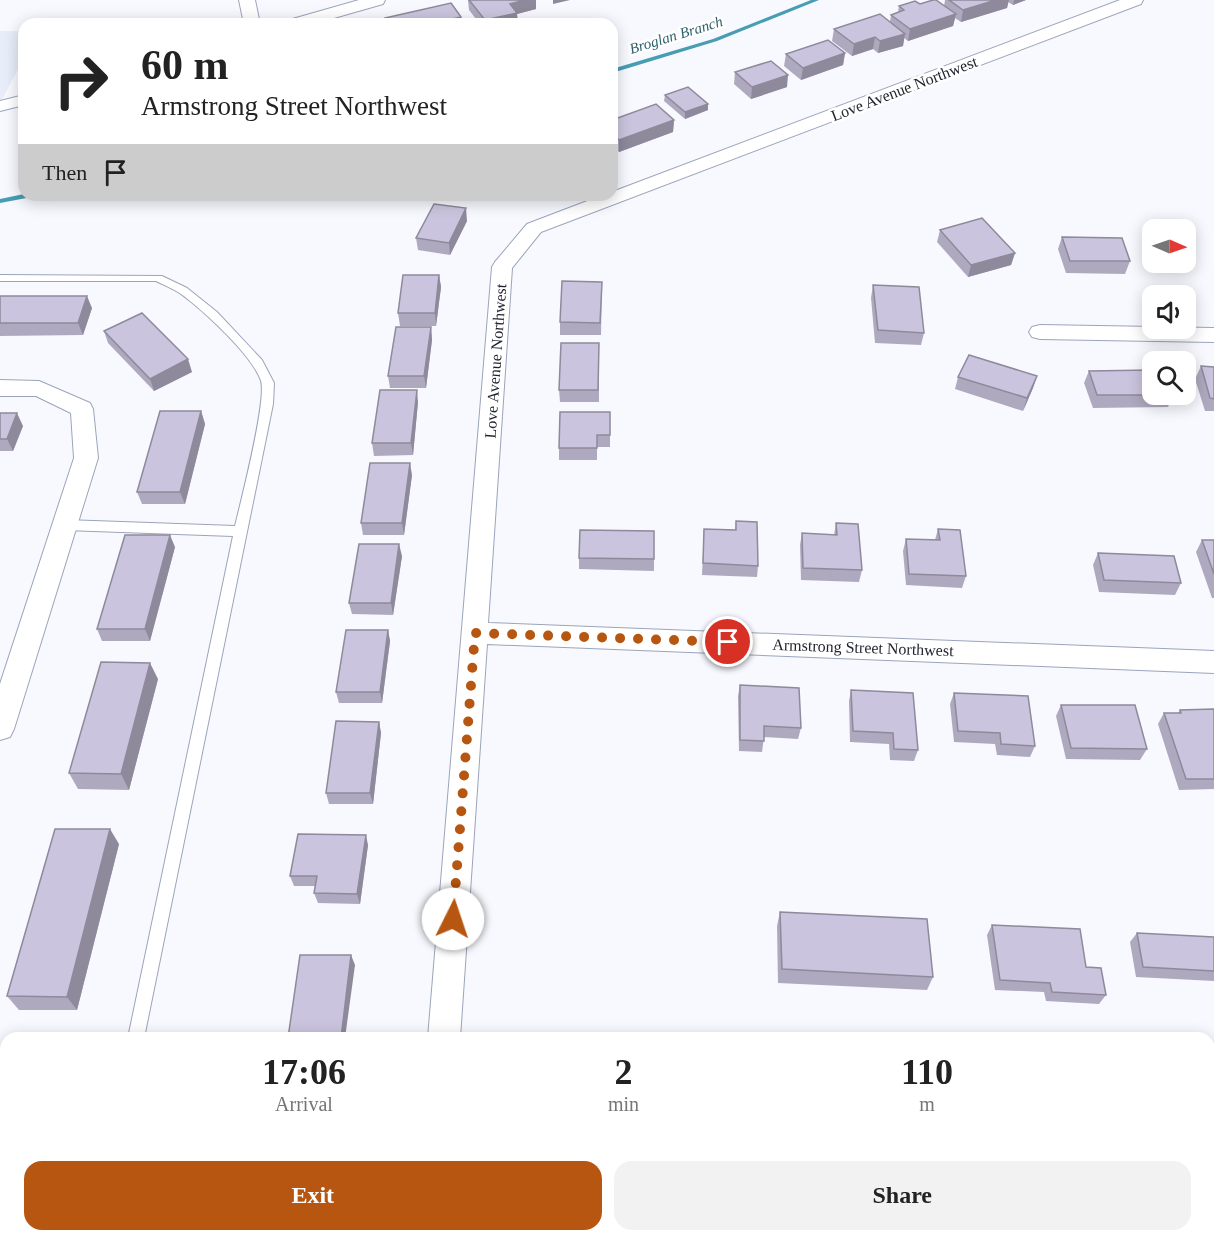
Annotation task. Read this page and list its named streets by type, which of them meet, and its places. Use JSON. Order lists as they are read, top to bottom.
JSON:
{
  "streets": {
    "street": ["Love Avenue Northwest", "Armstrong Street Northwest"]
  },
  "crossings": [
    ["Love Avenue Northwest", "Armstrong Street Northwest"]
  ],
  "water": ["Broglan Branch"],
  "north": "right",
  "page": {
    "turn": ["60 m", "Armstrong Street Northwest"],
    "then": "Then",
    "eta": [
      "17:06",
      "Arrival",
      "2",
      "min",
      "110",
      "m"
    ],
    "buttons": ["Exit", "Share"]
  }
}
